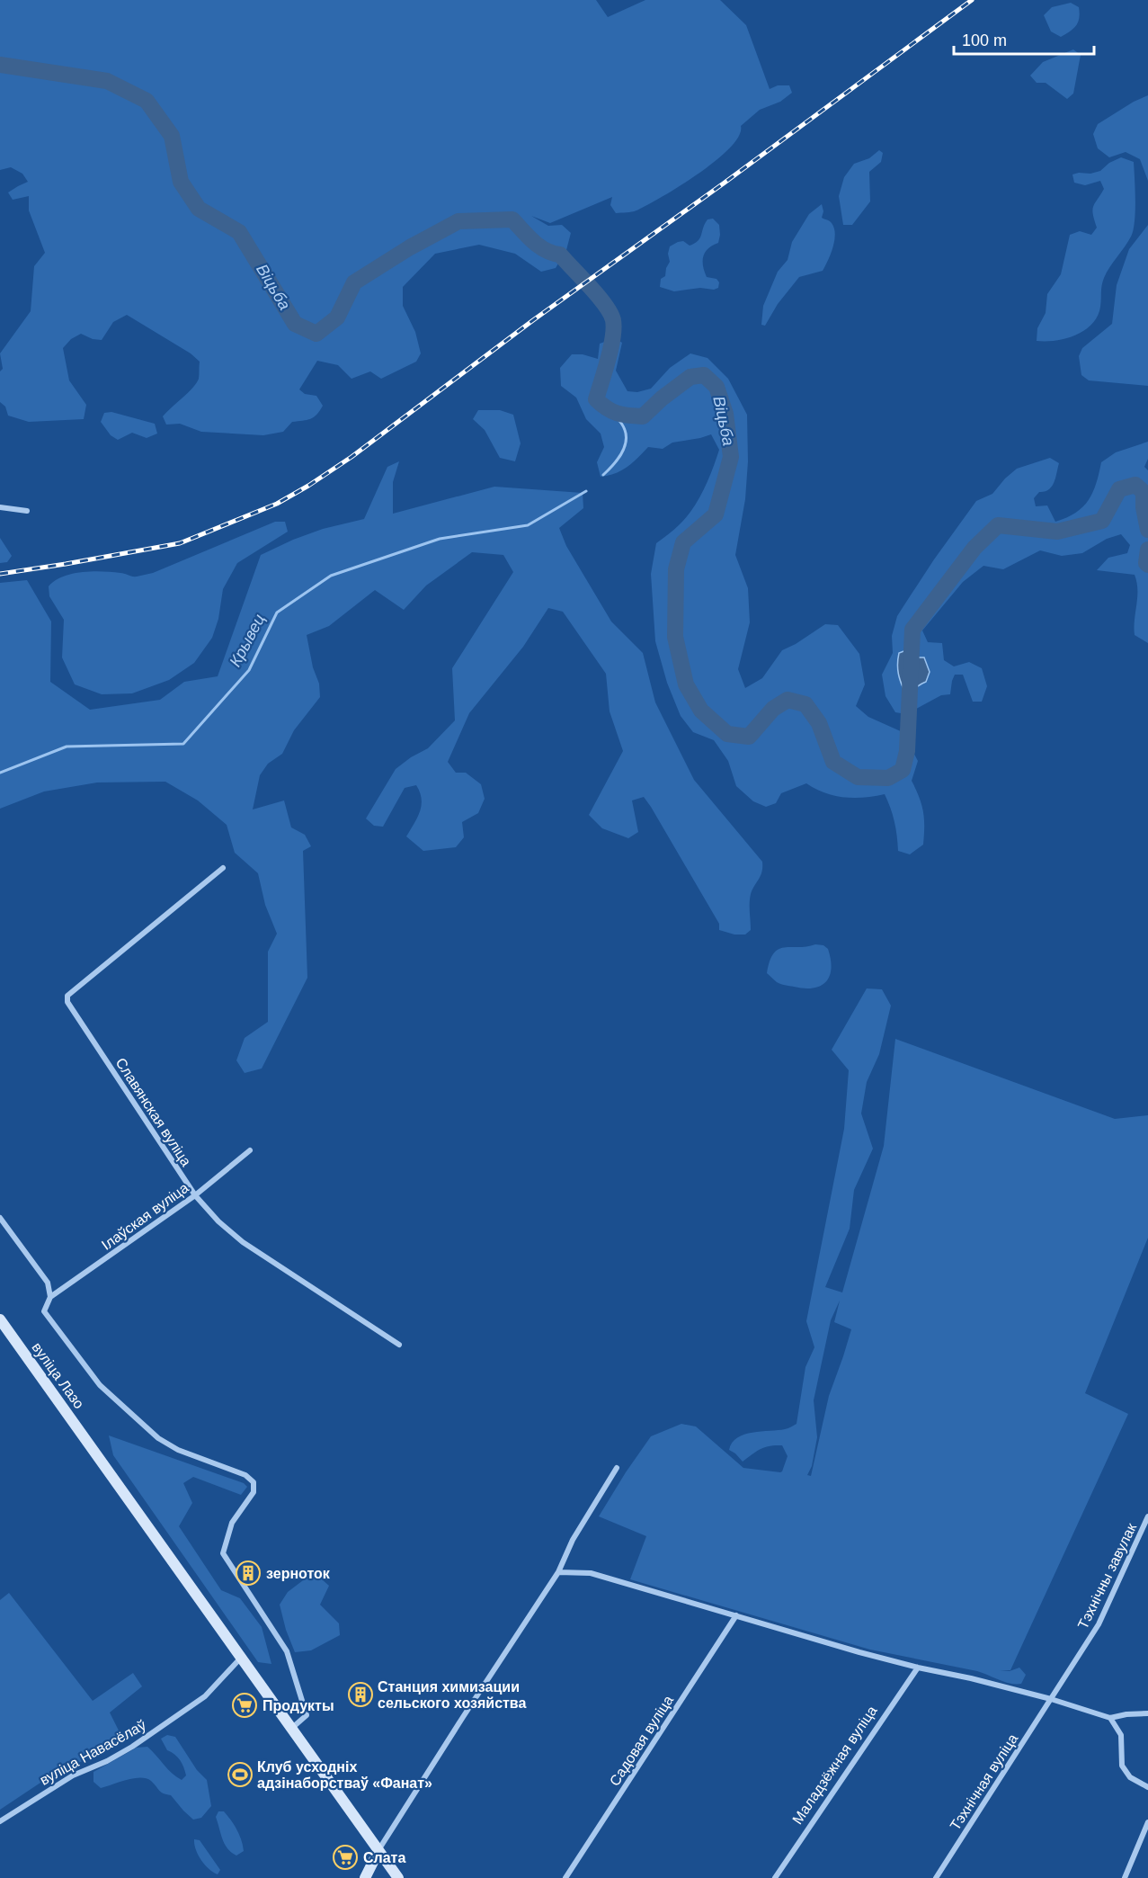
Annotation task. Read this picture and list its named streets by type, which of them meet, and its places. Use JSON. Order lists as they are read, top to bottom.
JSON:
{
  "streets": {
    "main road": ["вуліца Лазо"],
    "street": [
      "Славянская вуліца",
      "Ілаўская вуліца",
      "Тэхнічны завулак",
      "Садовая вуліца",
      "вуліца Навасёлаў",
      "Маладзёжная вуліца",
      "Тэхнічная вуліца"
    ]
  },
  "crossings": [
    ["Славянская вуліца", "Ілаўская вуліца"],
    ["вуліца Лазо", "вуліца Навасёлаў"],
    ["Тэхнічны завулак", "Тэхнічная вуліца"]
  ],
  "water": ["Віцьба", "Крывец"],
  "places": {
    "building": ["зерноток", "Станция химизации сельского хозяйства"],
    "supermarket": ["Продукты", "Слата"],
    "sports": ["Клуб усходніх адзінаборстваў «Фанат»"]
  },
  "scale_bar": "100 m"
}
